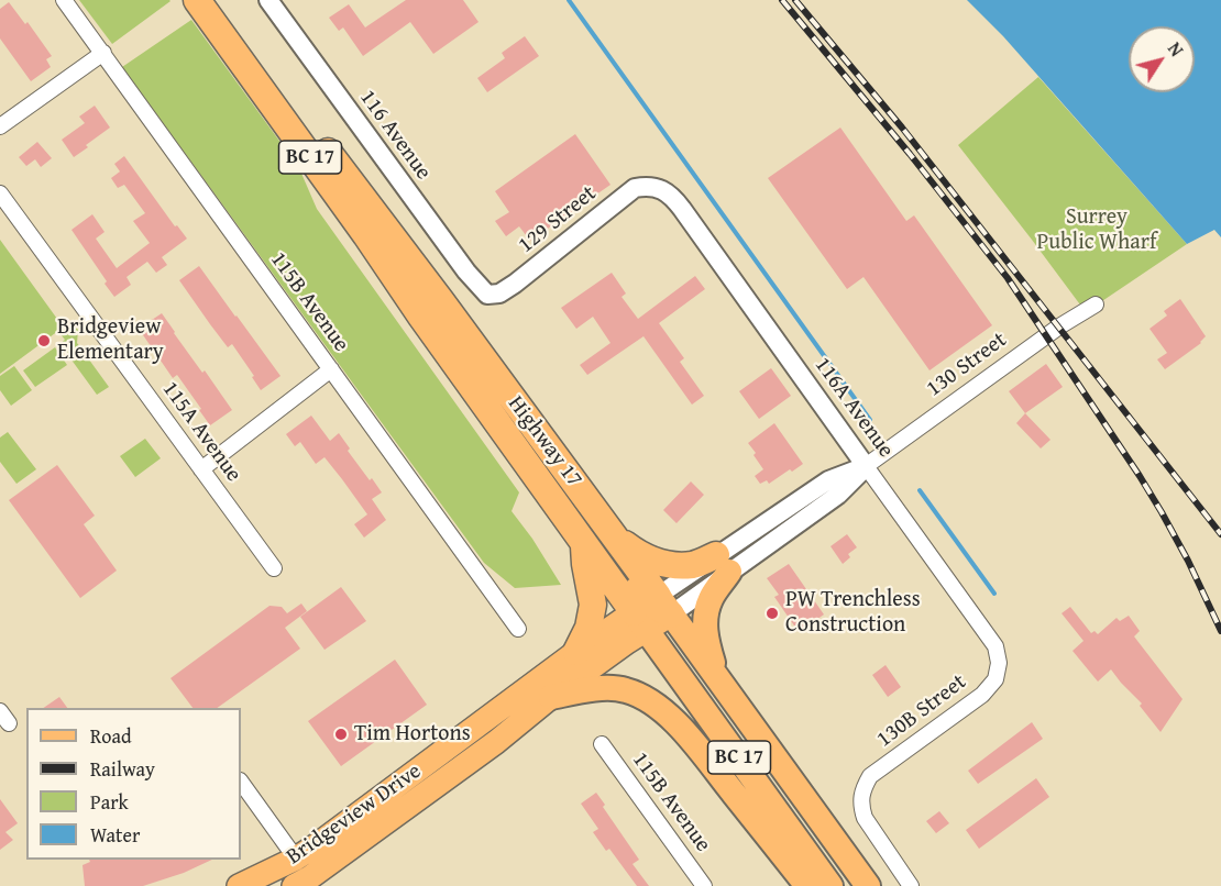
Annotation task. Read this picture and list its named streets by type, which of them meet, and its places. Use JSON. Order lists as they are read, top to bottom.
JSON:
{
  "streets": {
    "highway": ["BC 17", "Highway 17"],
    "main road": ["Bridgeview Drive"],
    "street": [
      "116 Avenue",
      "129 Street",
      "115B Avenue",
      "130 Street",
      "116A Avenue",
      "115A Avenue",
      "130B Street"
    ]
  },
  "crossings": [
    ["116 Avenue", "129 Street"],
    ["129 Street", "116A Avenue"],
    ["130 Street", "116A Avenue"],
    ["130 Street", "Highway 17"],
    ["130 Street", "Bridgeview Drive"],
    ["116A Avenue", "130B Street"],
    ["Highway 17", "Bridgeview Drive"]
  ],
  "parks": ["Surrey Public Wharf"],
  "places": ["Bridgeview Elementary", "PW Trenchless Construction", "Tim Hortons"],
  "legend": [
    "Road",
    "Railway",
    "Park",
    "Water"
  ],
  "north": "top right"
}
